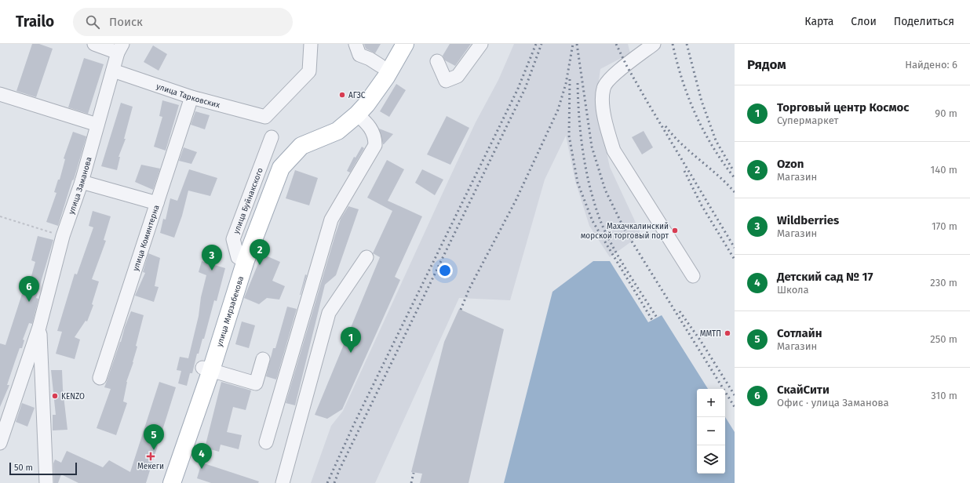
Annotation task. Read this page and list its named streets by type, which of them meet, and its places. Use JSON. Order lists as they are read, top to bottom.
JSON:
{
  "streets": {
    "main road": ["улица Мирзабекова"],
    "street": [
      "улица Тарковских",
      "улица Заманова",
      "улица Буйнакского",
      "улица Коминтерна"
    ]
  },
  "crossings": [
    ["улица Тарковских", "улица Заманова"],
    ["улица Тарковских", "улица Коминтерна"],
    ["улица Буйнакского", "улица Мирзабекова"]
  ],
  "places": {
    "other": [
      "АГЗС",
      "Махачкалинский морской торговый порт",
      "ММТП",
      "KENZO"
    ],
    "health": ["Мекеги"]
  },
  "scale_bar": "50 m",
  "page": {
    "header": "Trailo",
    "search": "Поиск",
    "nav": ["Карта", "Слои", "Поделиться"],
    "heading": ["Рядом", "Найдено: 6"],
    "list": [
      {
        "mark": "1",
        "name": "Торговый центр Космос",
        "note": "Супермаркет",
        "value": "90 m"
      },
      {
        "mark": "2",
        "name": "Ozon",
        "note": "Магазин",
        "value": "140 m"
      },
      {
        "mark": "3",
        "name": "Wildberries",
        "note": "Магазин",
        "value": "170 m"
      },
      {
        "mark": "4",
        "name": "Детский сад № 17",
        "note": "Школа",
        "value": "230 m"
      },
      {
        "mark": "5",
        "name": "Сотлайн",
        "note": "Магазин",
        "value": "250 m"
      },
      {
        "mark": "6",
        "name": "СкайСити",
        "note": "Офис · улица Заманова",
        "value": "310 m"
      }
    ],
    "pins": [
      "2",
      "3",
      "6",
      "1",
      "5",
      "4"
    ],
    "map_buttons": ["+", "−"],
    "scale": "50 m"
  }
}
